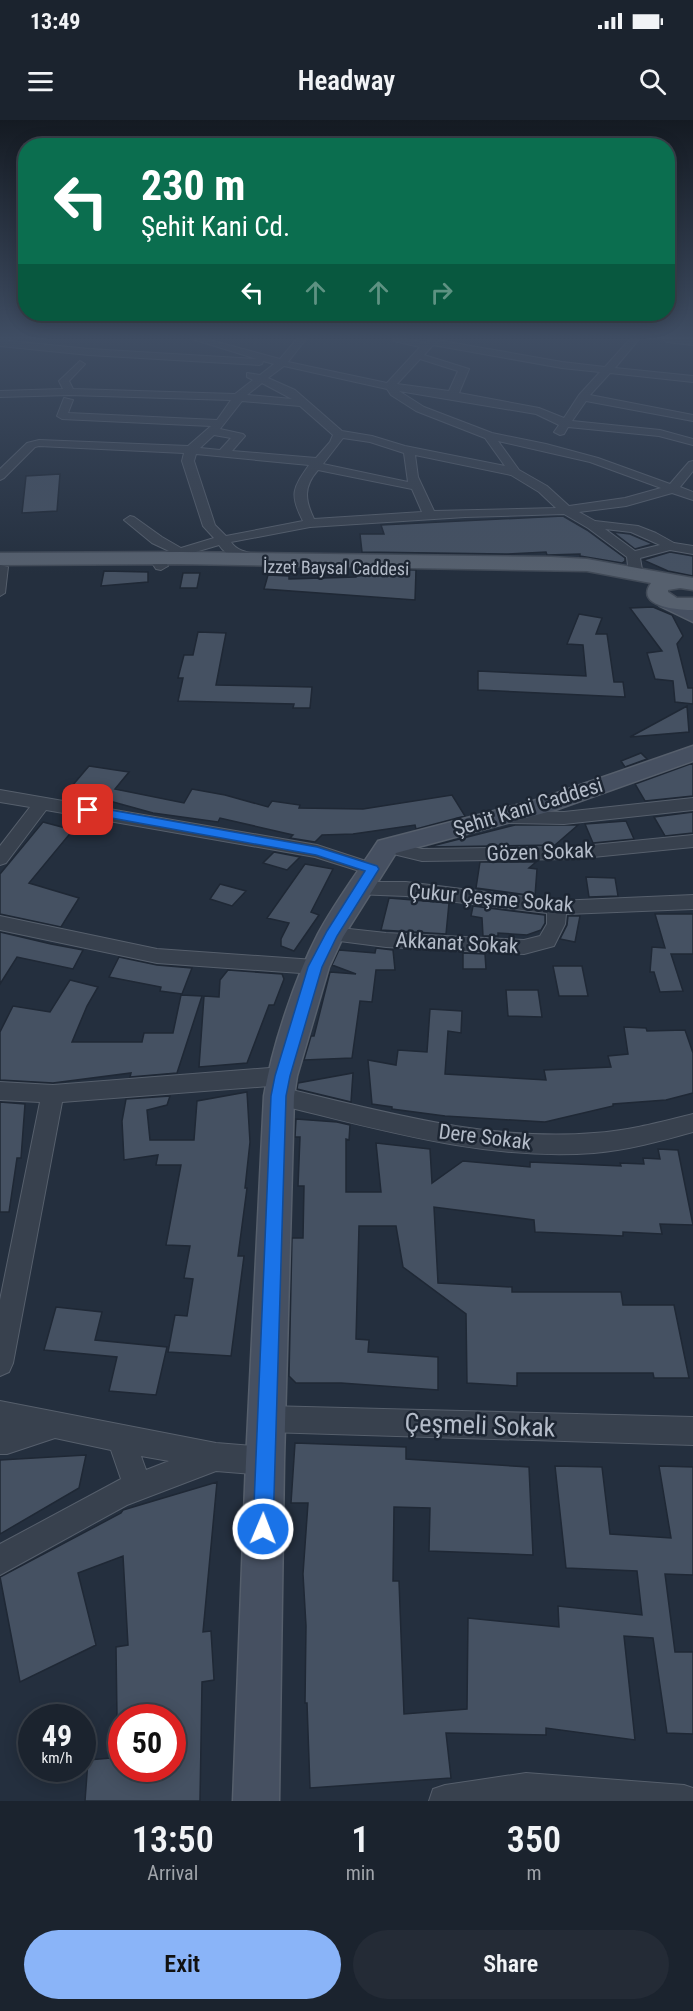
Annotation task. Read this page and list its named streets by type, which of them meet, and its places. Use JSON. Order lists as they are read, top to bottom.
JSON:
{
  "streets": {
    "main road": ["İzzet Baysal Caddesi", "Şehit Kani Caddesi"],
    "street": [
      "Gözen Sokak",
      "Çukur Çeşme Sokak",
      "Akkanat Sokak",
      "Dere Sokak",
      "Çeşmeli Sokak"
    ]
  },
  "crossings": [
    ["Şehit Kani Caddesi", "Gözen Sokak"],
    ["Şehit Kani Caddesi", "Çukur Çeşme Sokak"],
    ["Gözen Sokak", "Çukur Çeşme Sokak"],
    ["Çukur Çeşme Sokak", "Akkanat Sokak"]
  ],
  "page": {
    "status": "13:49",
    "header": "Headway",
    "turn": ["230 m", "Şehit Kani Cd."],
    "speed": "49 km/h",
    "limit": "50",
    "eta": [
      "13:50",
      "Arrival",
      "1",
      "min",
      "350",
      "m"
    ],
    "buttons": ["Exit", "Share"]
  }
}
